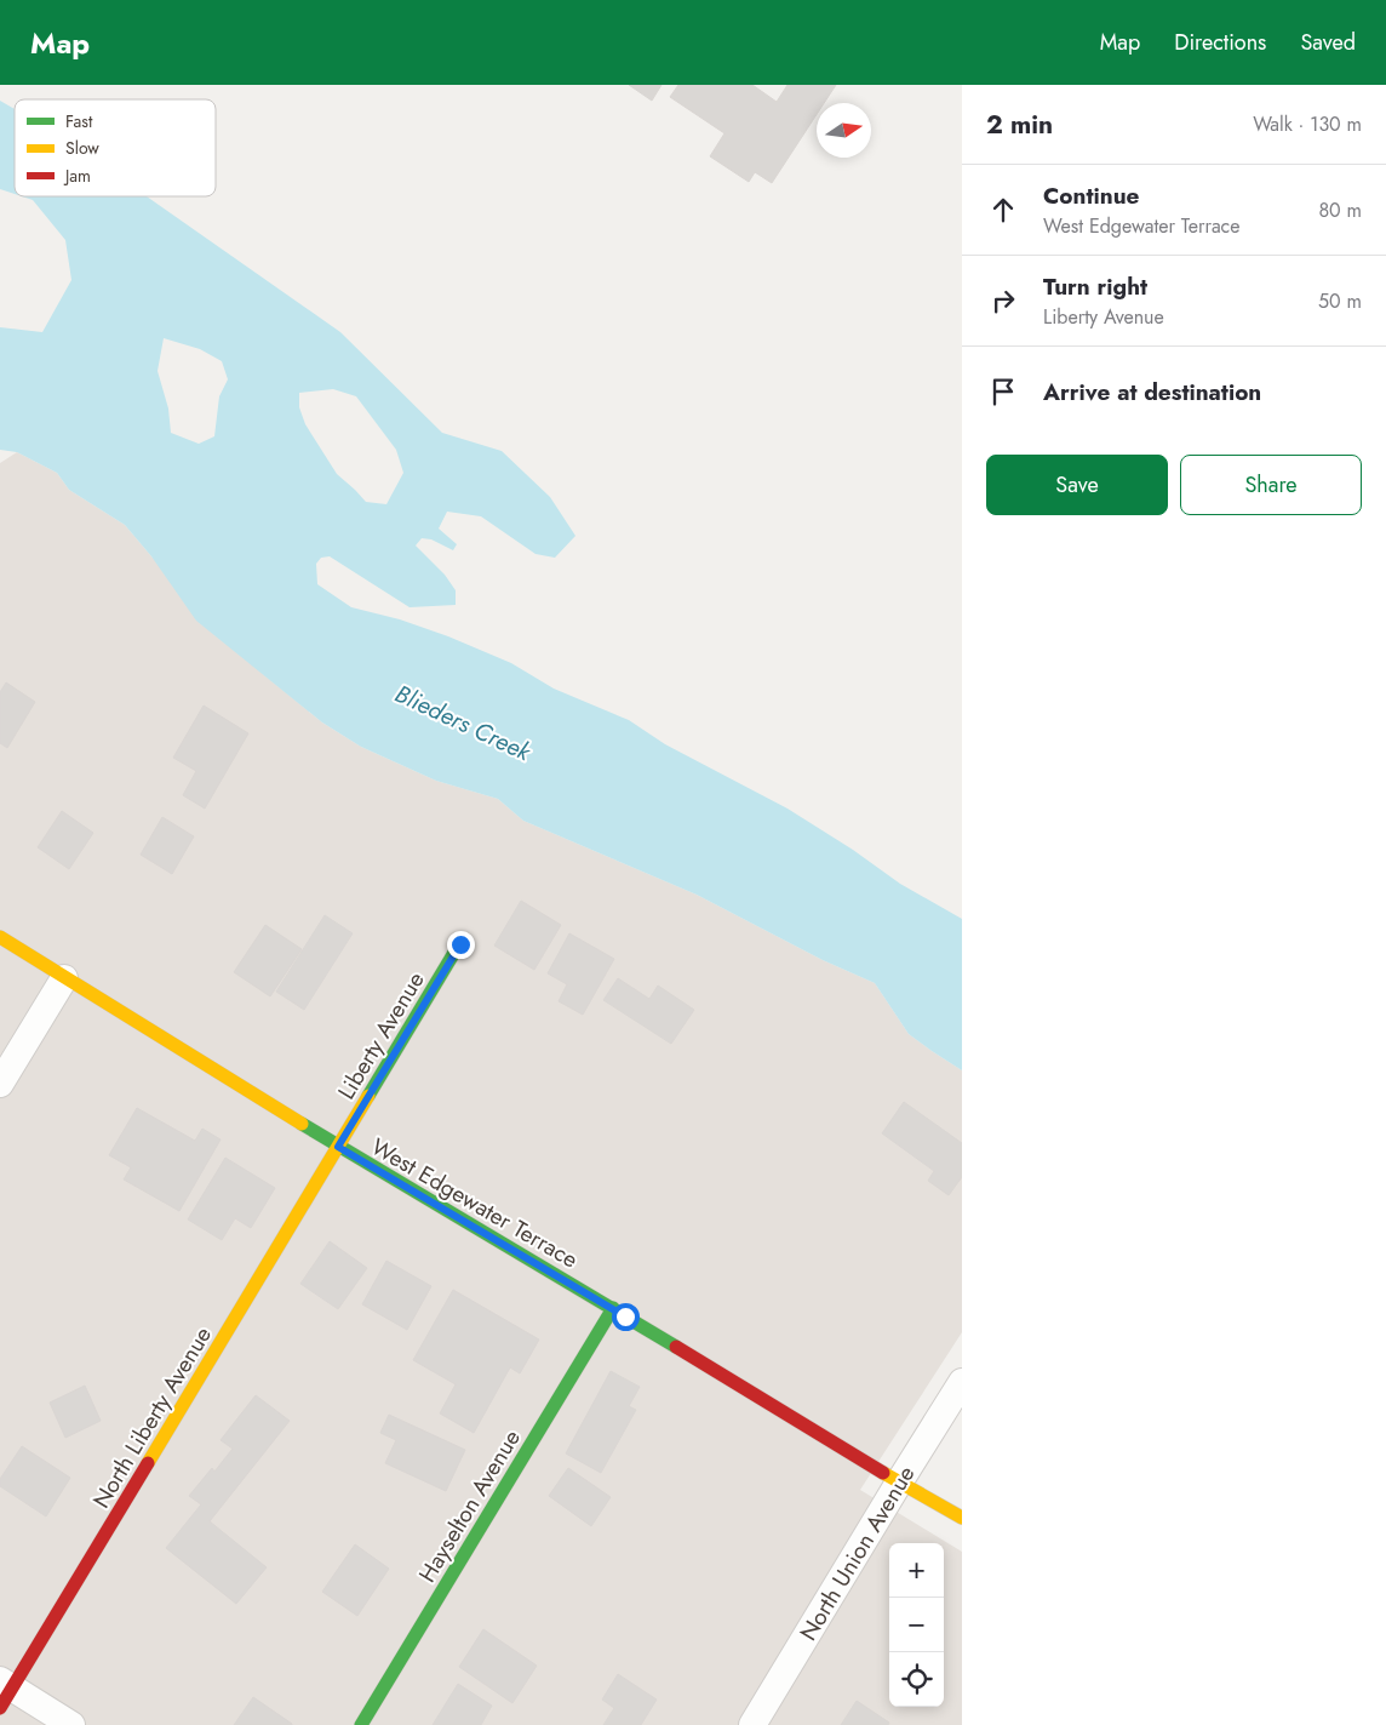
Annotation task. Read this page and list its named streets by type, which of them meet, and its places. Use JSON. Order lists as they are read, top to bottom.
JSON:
{
  "streets": {
    "street": [
      "Liberty Avenue",
      "West Edgewater Terrace",
      "North Liberty Avenue",
      "Hayselton Avenue",
      "North Union Avenue"
    ]
  },
  "crossings": [
    ["Liberty Avenue", "West Edgewater Terrace"],
    ["Liberty Avenue", "North Liberty Avenue"],
    ["West Edgewater Terrace", "North Liberty Avenue"],
    ["West Edgewater Terrace", "Hayselton Avenue"],
    ["West Edgewater Terrace", "North Union Avenue"]
  ],
  "water": ["Blieders Creek"],
  "legend": ["Fast", "Slow", "Jam"],
  "north": "right",
  "page": {
    "header": "Map",
    "nav": ["Map", "Directions", "Saved"],
    "heading": ["2 min", "Walk · 130 m"],
    "list": [
      ["Continue", "West Edgewater Terrace", "80 m"],
      ["Turn right", "Liberty Avenue", "50 m"],
      "Arrive at destination"
    ],
    "buttons": ["Save", "Share"],
    "map_buttons": ["+", "−"]
  }
}
